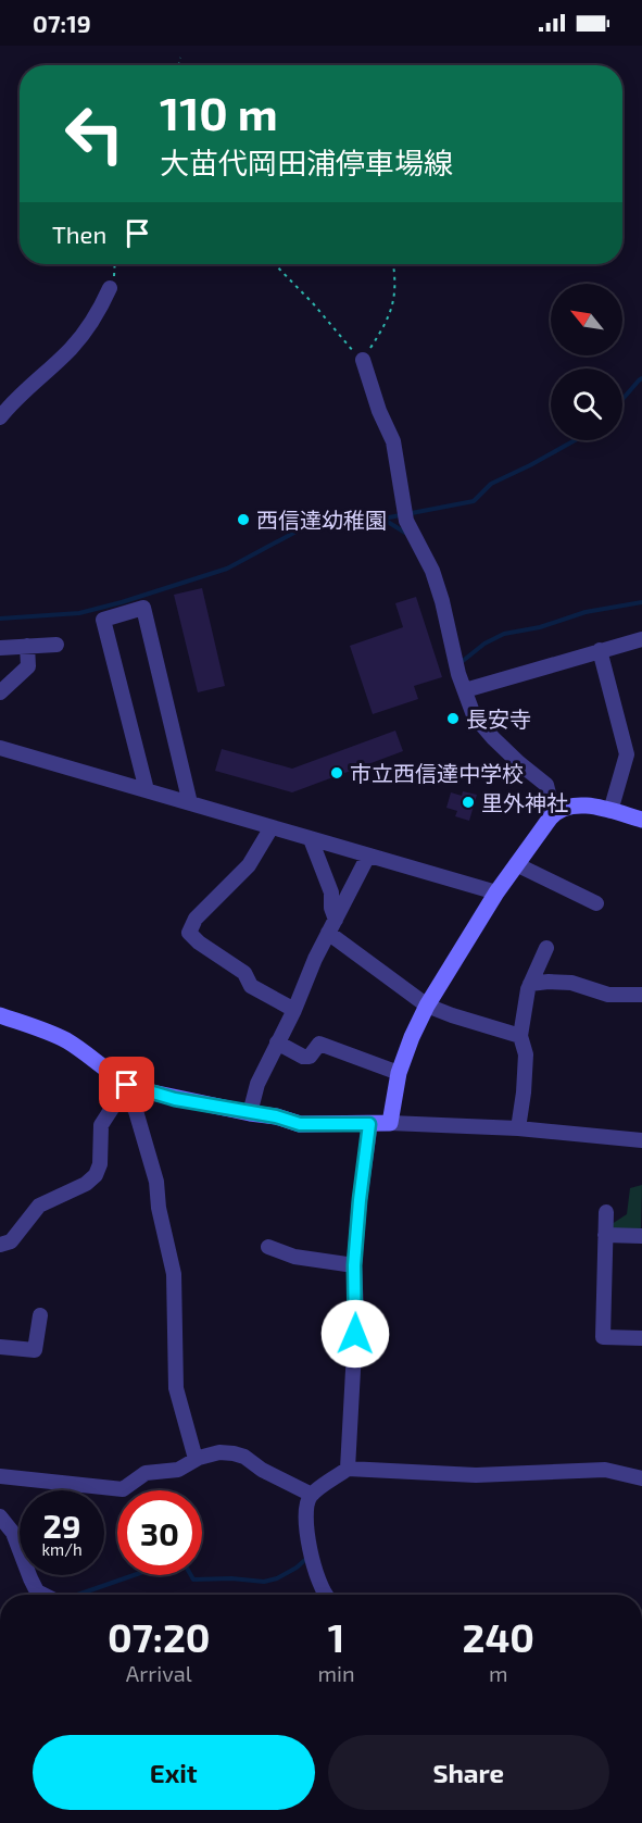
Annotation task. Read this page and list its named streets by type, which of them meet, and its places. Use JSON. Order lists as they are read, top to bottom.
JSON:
{
  "places": [
    "西信達幼稚園",
    "長安寺",
    "市立西信達中学校",
    "里外神社"
  ],
  "north": "top left",
  "page": {
    "status": "07:19",
    "turn": ["110 m", "大苗代岡田浦停車場線"],
    "then": "Then",
    "speed": "29 km/h",
    "limit": "30",
    "eta": [
      "07:20",
      "Arrival",
      "1",
      "min",
      "240",
      "m"
    ],
    "buttons": ["Exit", "Share"]
  }
}
